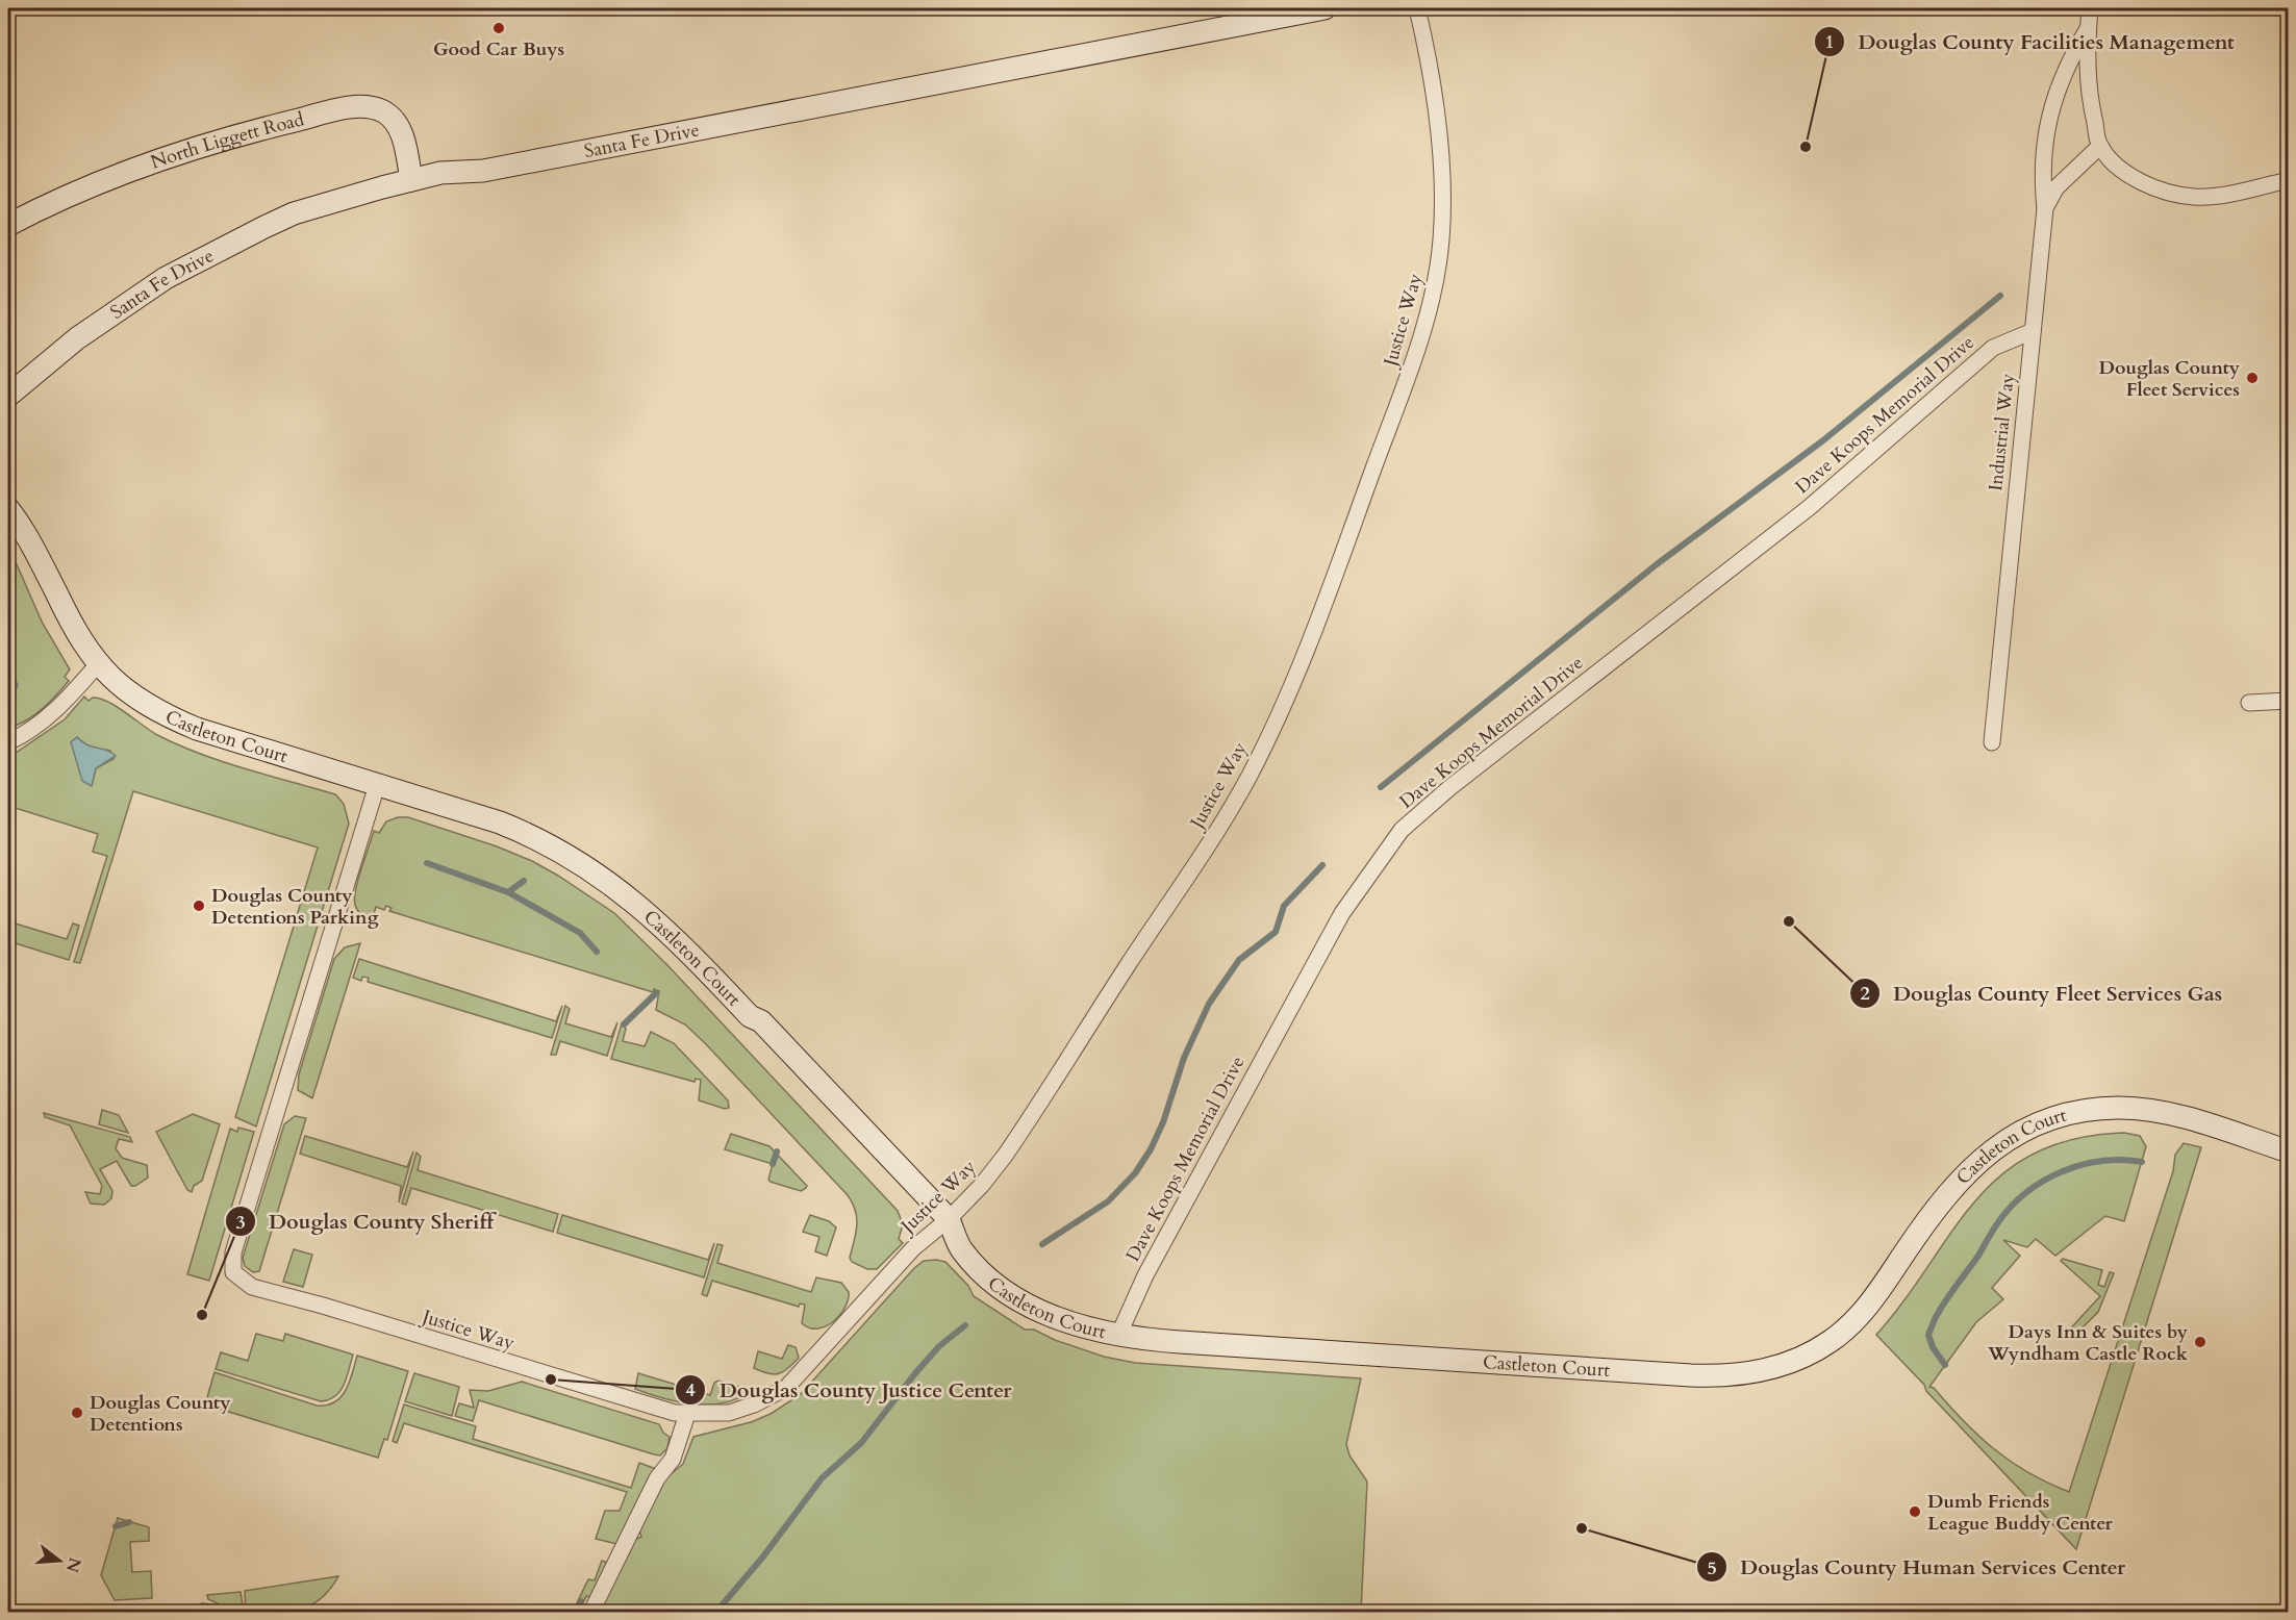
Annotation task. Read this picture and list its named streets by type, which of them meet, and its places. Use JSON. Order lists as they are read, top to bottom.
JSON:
{
  "streets": {
    "street": [
      "Santa Fe Drive",
      "North Liggett Road",
      "Justice Way",
      "Dave Koops Memorial Drive",
      "Industrial Way",
      "Castleton Court"
    ]
  },
  "crossings": [
    ["Santa Fe Drive", "North Liggett Road"],
    ["Justice Way", "Castleton Court"],
    ["Dave Koops Memorial Drive", "Industrial Way"],
    ["Dave Koops Memorial Drive", "Castleton Court"]
  ],
  "places": [
    "Good Car Buys",
    "Douglas County Facilities Management",
    "Douglas County Fleet Services",
    "Douglas County Detentions Parking",
    "Douglas County Fleet Services Gas",
    "Douglas County Sheriff",
    "Days Inn & Suites by Wyndham Castle Rock",
    "Douglas County Justice Center",
    "Douglas County Detentions",
    "Dumb Friends League Buddy Center",
    "Douglas County Human Services Center"
  ],
  "north": "right"
}
